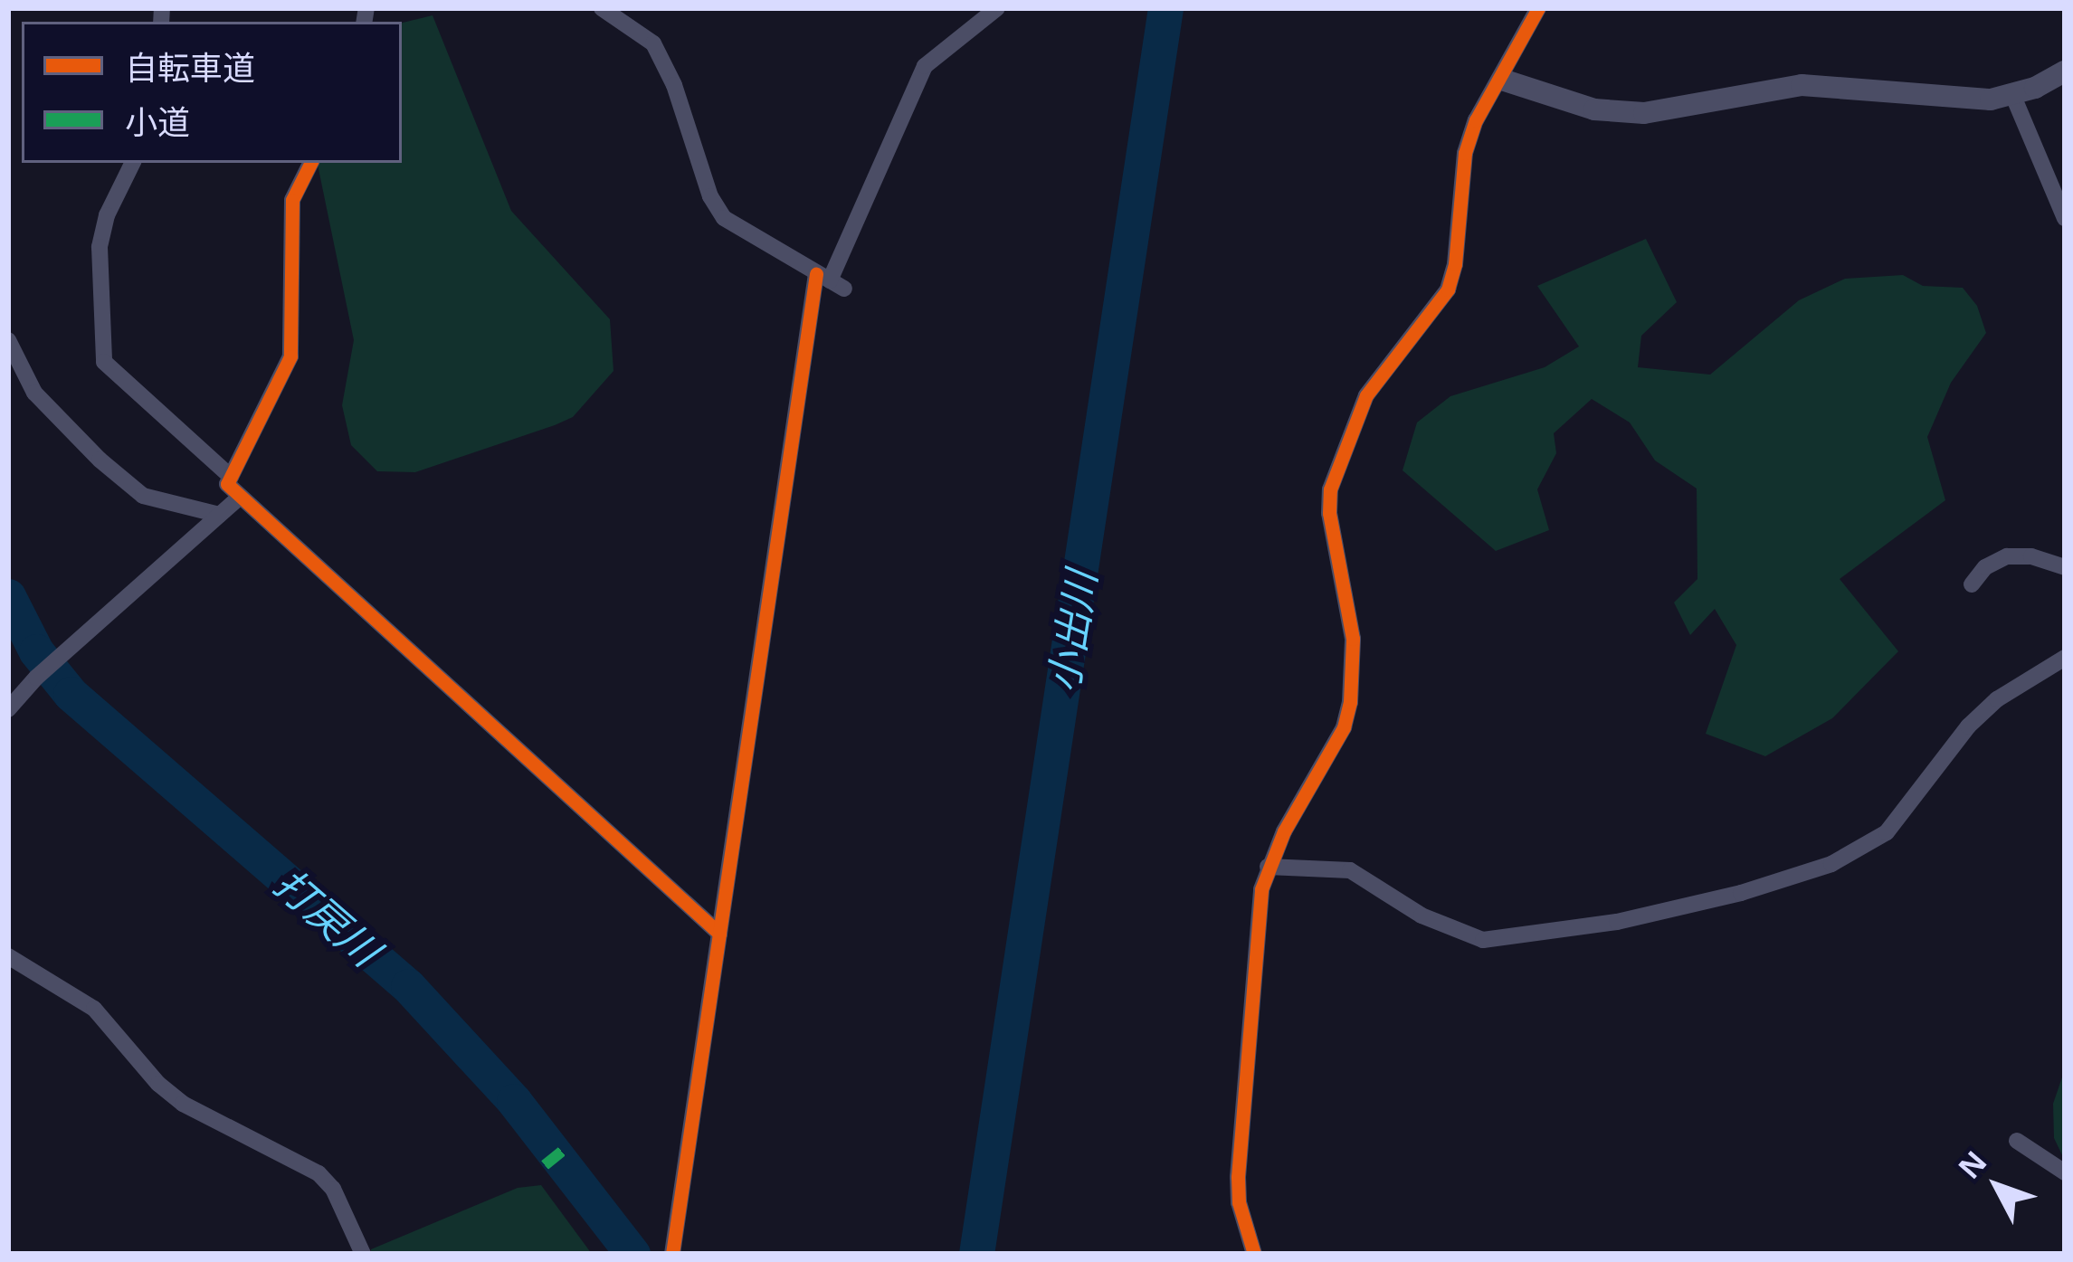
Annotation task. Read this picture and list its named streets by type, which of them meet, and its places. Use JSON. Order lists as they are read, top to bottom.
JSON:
{
  "water": ["小出川", "打戻川"],
  "legend": ["自転車道", "小道"],
  "north": "top left"
}
